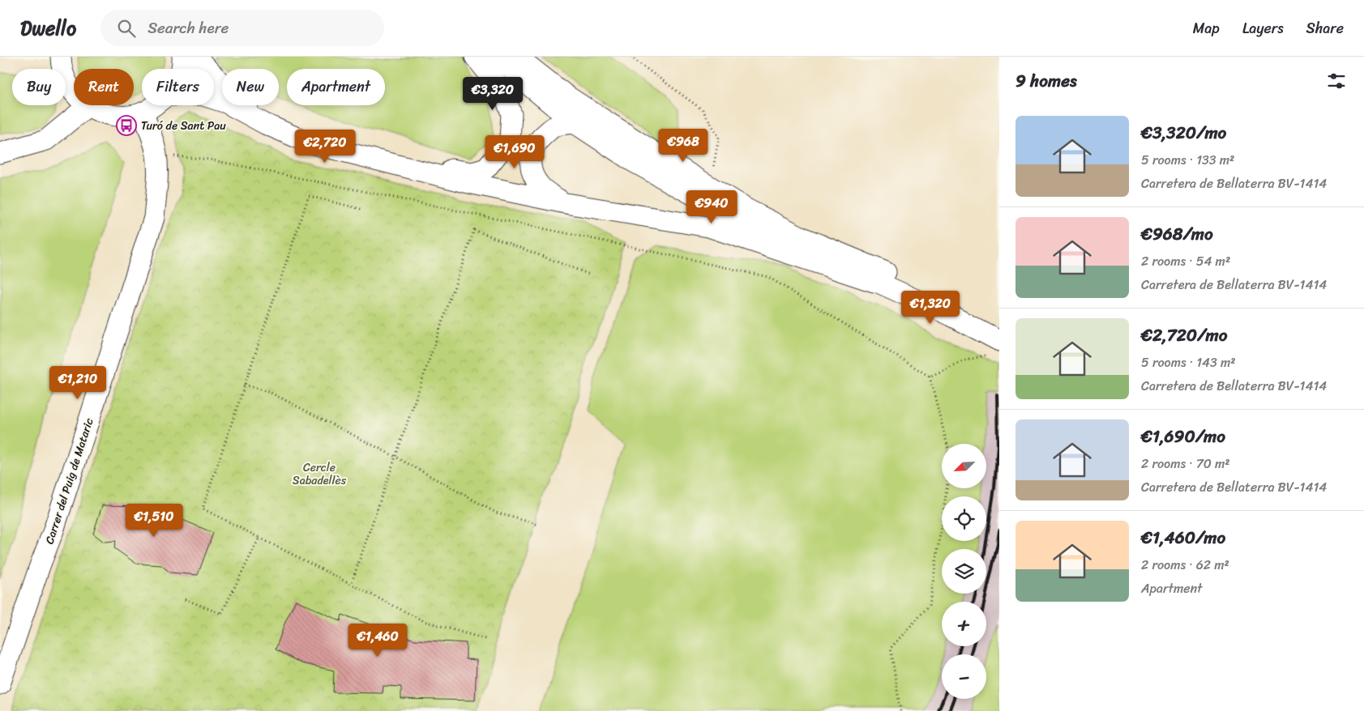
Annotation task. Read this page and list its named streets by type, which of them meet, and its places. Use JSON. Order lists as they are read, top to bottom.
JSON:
{
  "streets": {
    "street": ["Carrer del Puig de Mataric"]
  },
  "parks": ["Cercle Sabadellès"],
  "places": {
    "bus stop": ["Turó de Sant Pau"]
  },
  "north": "bottom left",
  "page": {
    "header": "Dwello",
    "search": "Search here",
    "nav": ["Map", "Layers", "Share"],
    "heading": "9 homes",
    "chip": [
      "Buy",
      "Rent",
      "Filters",
      "New",
      "Apartment"
    ],
    "price": [
      "€3,320",
      "€968",
      "€2,720",
      "€1,690",
      "€940",
      "€1,320",
      "€1,210",
      "€1,510",
      "€1,460"
    ],
    "list": [
      {
        "name": "€3,320/mo",
        "note": "5 rooms · 133 m² · Carretera de Bellaterra BV-1414"
      },
      {
        "name": "€968/mo",
        "note": "2 rooms · 54 m² · Carretera de Bellaterra BV-1414"
      },
      {
        "name": "€2,720/mo",
        "note": "5 rooms · 143 m² · Carretera de Bellaterra BV-1414"
      },
      {
        "name": "€1,690/mo",
        "note": "2 rooms · 70 m² · Carretera de Bellaterra BV-1414"
      },
      {
        "name": "€1,460/mo",
        "note": "2 rooms · 62 m² · Apartment"
      }
    ],
    "map_buttons": ["+", "−"]
  }
}
